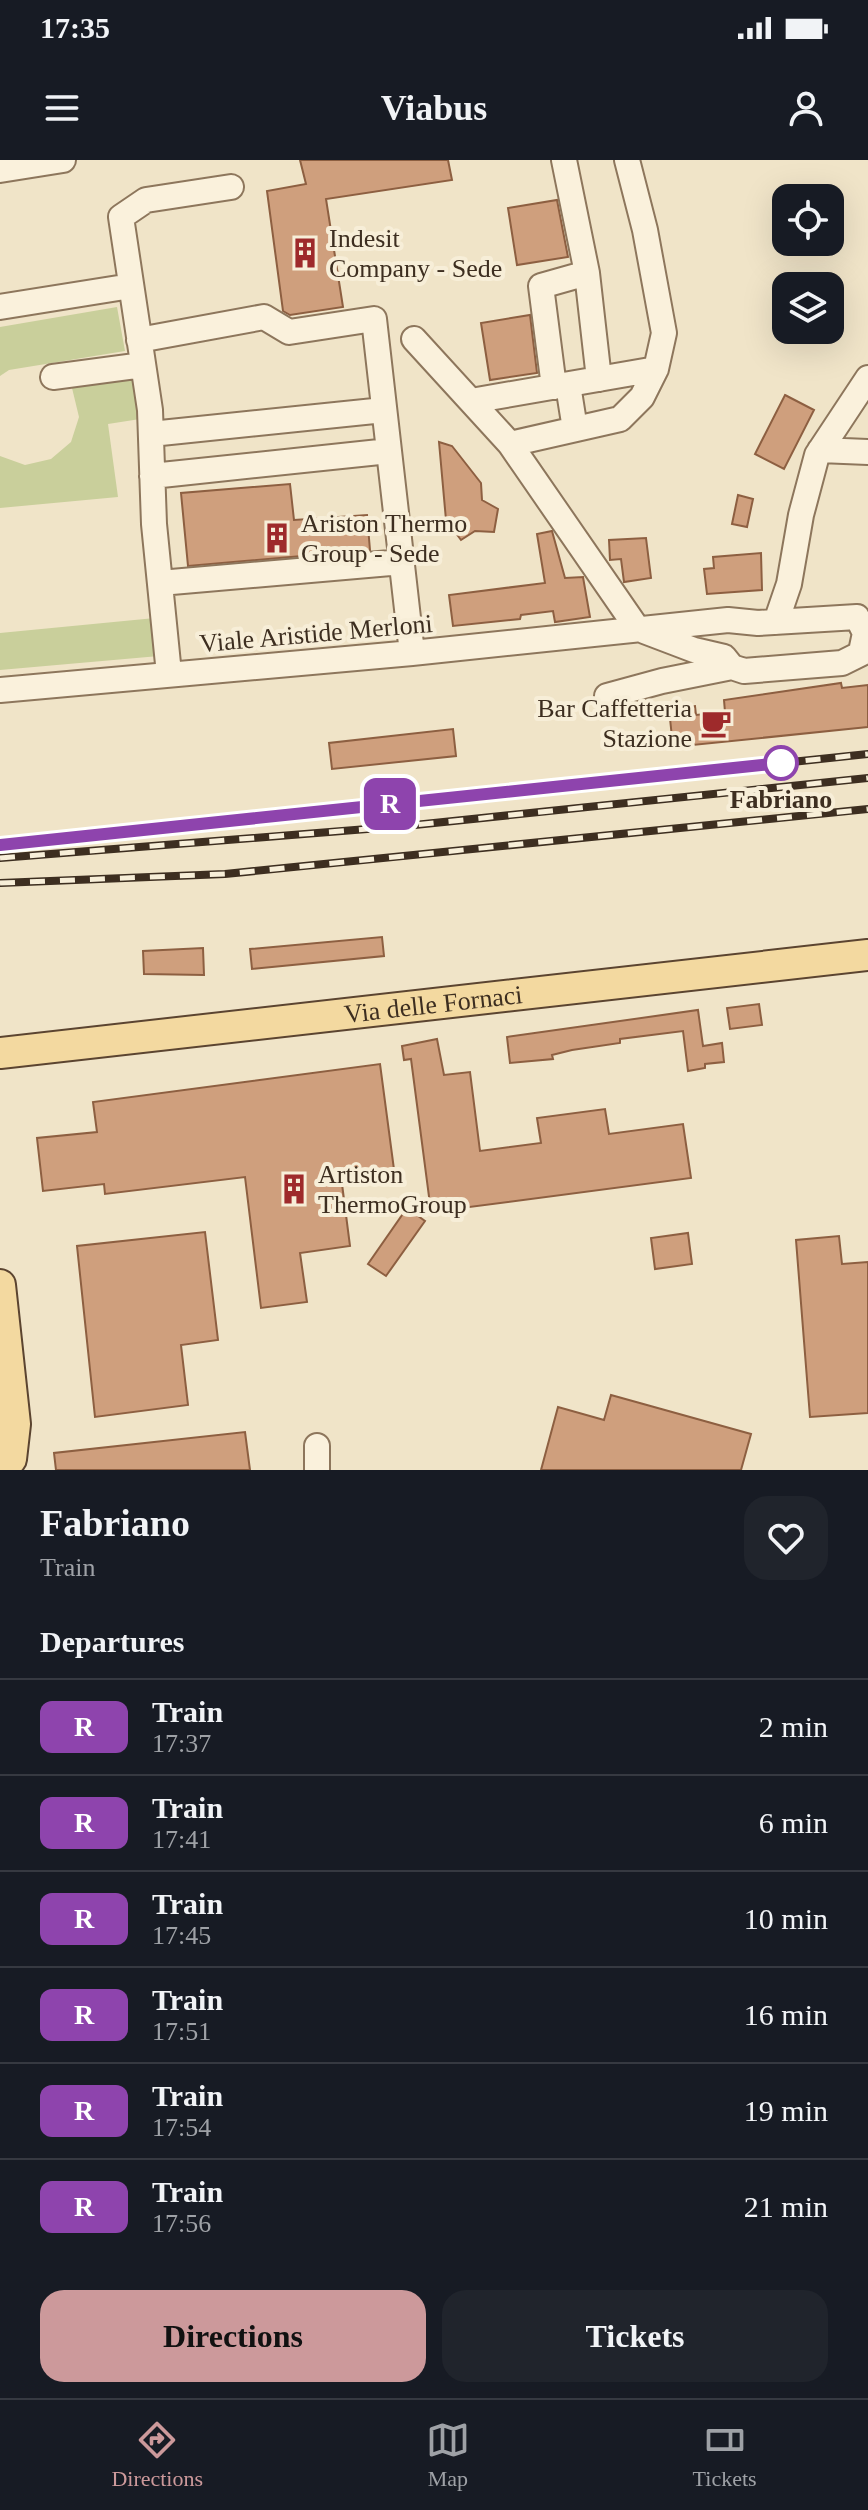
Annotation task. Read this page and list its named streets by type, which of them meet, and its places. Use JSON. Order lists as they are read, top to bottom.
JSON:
{
  "streets": {
    "main road": ["Via delle Fornaci"],
    "street": ["Viale Aristide Merloni"]
  },
  "places": {
    "building": ["Indesit Company - Sede", "Ariston Thermo Group - Sede", "Artiston ThermoGroup"],
    "cafe": ["Bar Caffetteria Stazione"],
    "other": ["Fabriano"]
  },
  "page": {
    "status": "17:35",
    "header": "Viabus",
    "on_map": "R",
    "heading": [
      ["Fabriano", "Train"],
      "Departures"
    ],
    "list": [
      {
        "mark": "R",
        "name": "Train",
        "note": "17:37",
        "value": "2 min"
      },
      {
        "mark": "R",
        "name": "Train",
        "note": "17:41",
        "value": "6 min"
      },
      {
        "mark": "R",
        "name": "Train",
        "note": "17:45",
        "value": "10 min"
      },
      {
        "mark": "R",
        "name": "Train",
        "note": "17:51",
        "value": "16 min"
      },
      {
        "mark": "R",
        "name": "Train",
        "note": "17:54",
        "value": "19 min"
      },
      {
        "mark": "R",
        "name": "Train",
        "note": "17:56",
        "value": "21 min"
      }
    ],
    "buttons": ["Directions", "Tickets"],
    "tabs": ["Directions", "Map", "Tickets"]
  }
}
